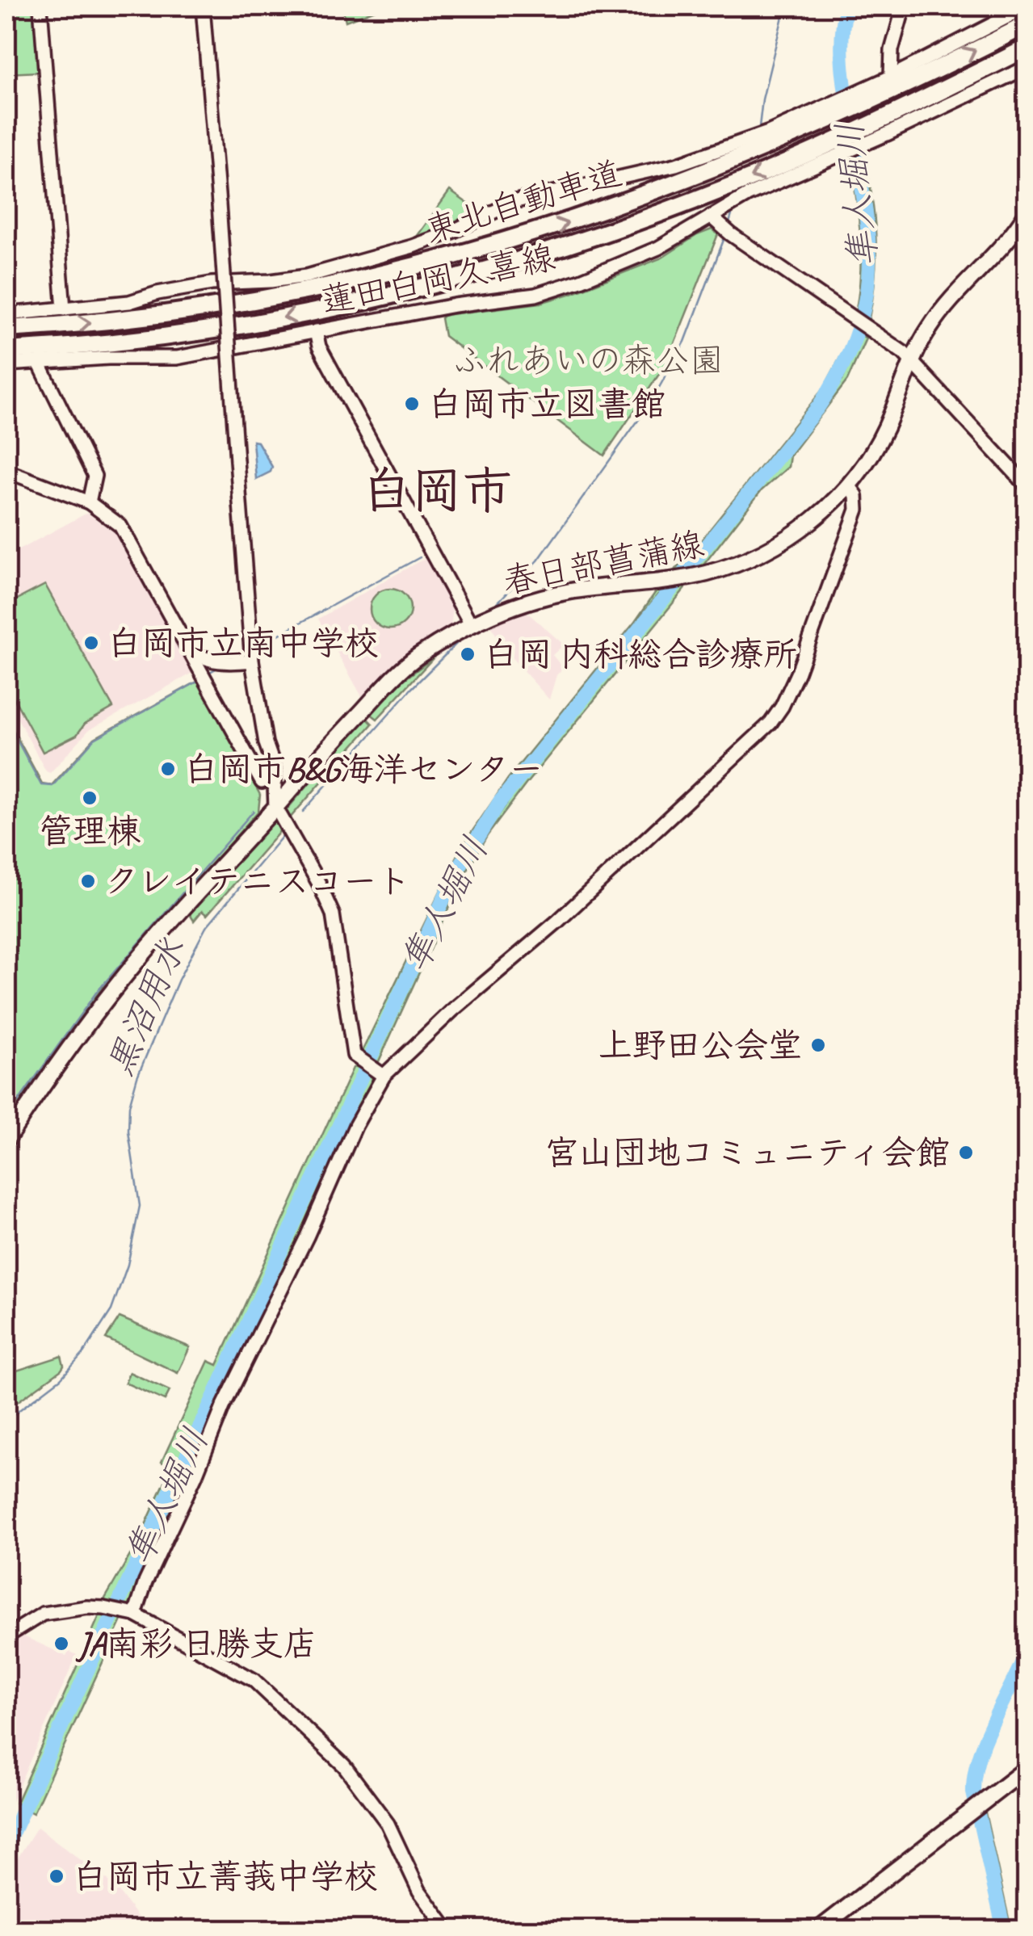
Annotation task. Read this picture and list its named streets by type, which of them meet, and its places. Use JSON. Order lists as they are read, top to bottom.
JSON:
{
  "streets": {
    "highway": ["東北自動車道"],
    "main road": ["春日部菖蒲線"],
    "street": ["蓮田白岡久喜線"]
  },
  "crossings": [
    ["東北自動車道", "蓮田白岡久喜線"]
  ],
  "districts": ["白岡市"],
  "water": ["隼人堀川", "黒沼用水"],
  "parks": ["ふれあいの森公園"],
  "places": [
    "白岡市立図書館",
    "白岡市立南中学校",
    "白岡 内科総合診療所",
    "白岡市B&G海洋センター",
    "管理棟",
    "クレイテニスコート",
    "上野田公会堂",
    "宮山団地コミュニティ会館",
    "JA南彩 日勝支店",
    "白岡市立菁莪中学校"
  ]
}
